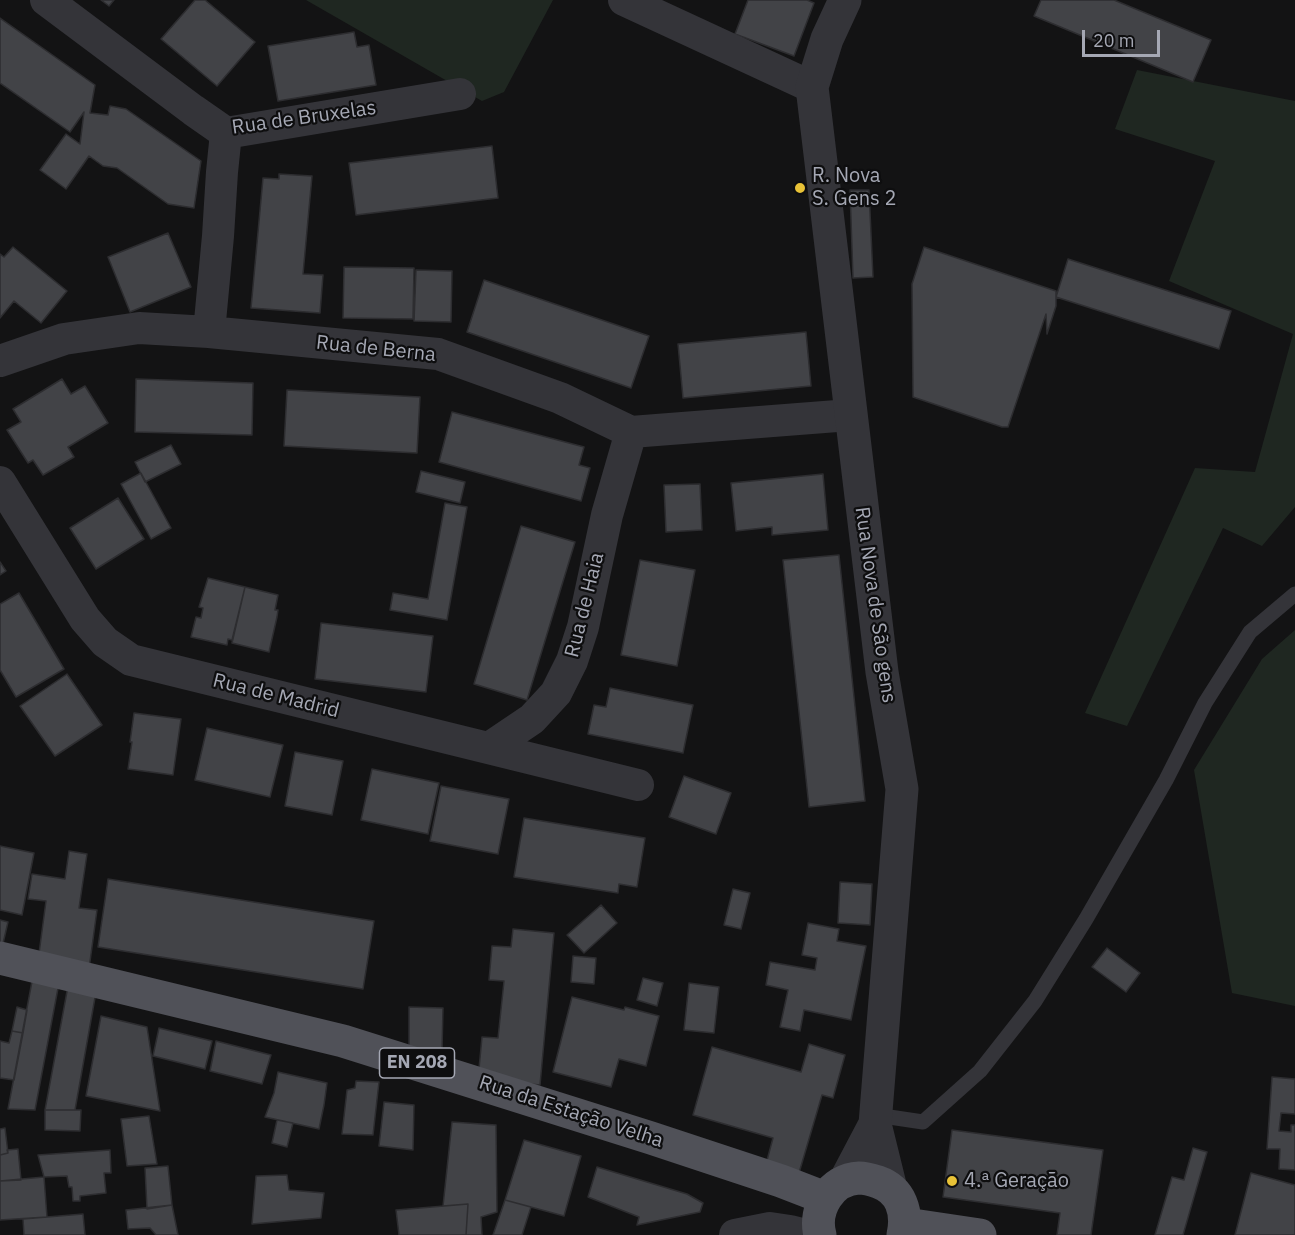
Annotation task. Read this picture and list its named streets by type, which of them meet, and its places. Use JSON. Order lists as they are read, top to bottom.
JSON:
{
  "streets": {
    "main road": ["EN 208", "Rua da Estação Velha"],
    "street": [
      "Rua de Bruxelas",
      "Rua de Berna",
      "Rua de Haia",
      "Rua Nova de São gens",
      "Rua de Madrid"
    ]
  },
  "crossings": [
    ["Rua de Berna", "Rua de Haia"],
    ["Rua de Haia", "Rua de Madrid"],
    ["Rua Nova de São gens", "EN 208"],
    ["Rua Nova de São gens", "Rua da Estação Velha"],
    ["EN 208", "Rua da Estação Velha"]
  ],
  "places": ["R. Nova S. Gens 2", "4.ª Geração"],
  "scale_bar": "20 m"
}
